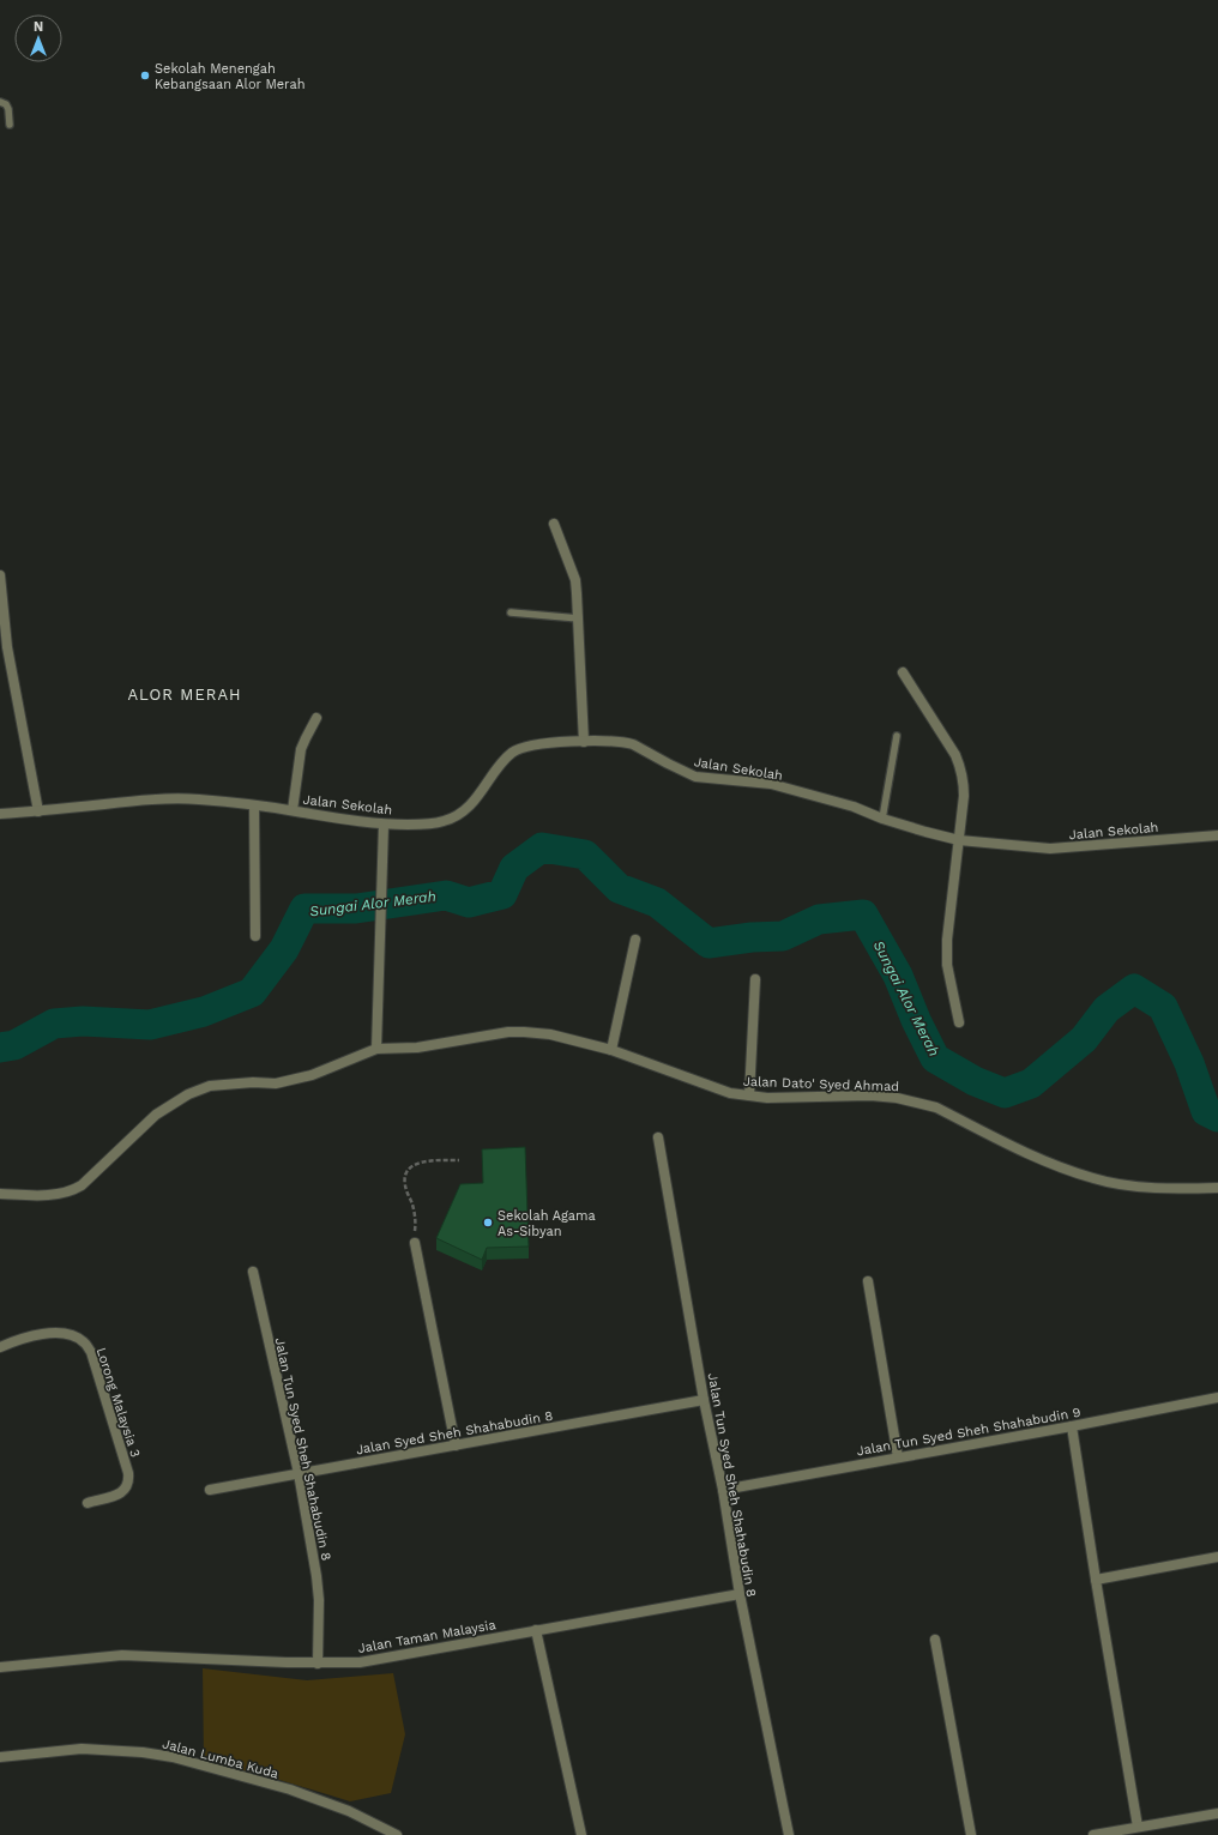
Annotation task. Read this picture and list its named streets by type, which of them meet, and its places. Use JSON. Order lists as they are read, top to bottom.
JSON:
{
  "streets": {
    "street": [
      "Jalan Sekolah",
      "Jalan Dato' Syed Ahmad",
      "Lorong Malaysia 3",
      "Jalan Tun Syed Sheh Shahabudin 9",
      "Jalan Syed Sheh Shahabudin 8",
      "Jalan Tun Syed Sheh Shahabudin 8",
      "Jalan Taman Malaysia",
      "Jalan Lumba Kuda"
    ]
  },
  "crossings": [
    ["Jalan Tun Syed Sheh Shahabudin 9", "Jalan Tun Syed Sheh Shahabudin 8"],
    ["Jalan Syed Sheh Shahabudin 8", "Jalan Tun Syed Sheh Shahabudin 8"],
    ["Jalan Tun Syed Sheh Shahabudin 8", "Jalan Taman Malaysia"]
  ],
  "districts": ["ALOR MERAH"],
  "water": ["Sungai Alor Merah"],
  "places": ["Sekolah Menengah Kebangsaan Alor Merah", "Sekolah Agama As-Sibyan"],
  "north": "top"
}
